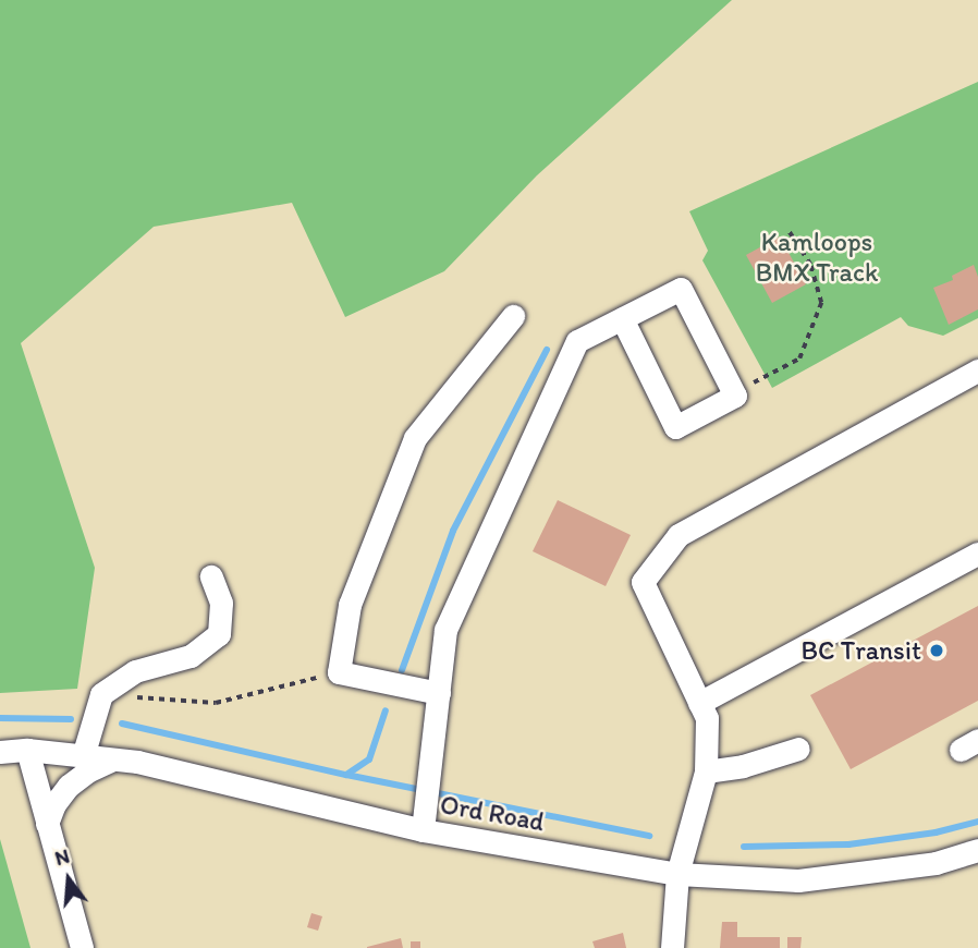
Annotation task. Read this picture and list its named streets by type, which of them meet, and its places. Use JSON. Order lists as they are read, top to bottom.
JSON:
{
  "streets": {
    "street": ["Ord Road"]
  },
  "parks": ["Kamloops BMX Track"],
  "places": ["BC Transit"],
  "north": "top"
}
